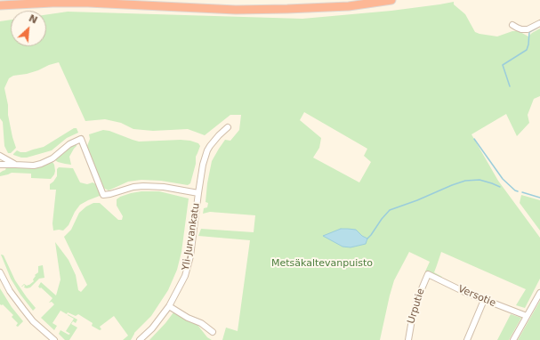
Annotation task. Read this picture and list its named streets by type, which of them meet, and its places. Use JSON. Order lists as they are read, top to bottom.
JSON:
{
  "streets": {
    "street": ["Yli-Jurvankatu", "Versotie", "Urputie"]
  },
  "crossings": [
    ["Versotie", "Urputie"]
  ],
  "parks": ["Metsäkaltevanpuisto"],
  "north": "top right"
}
